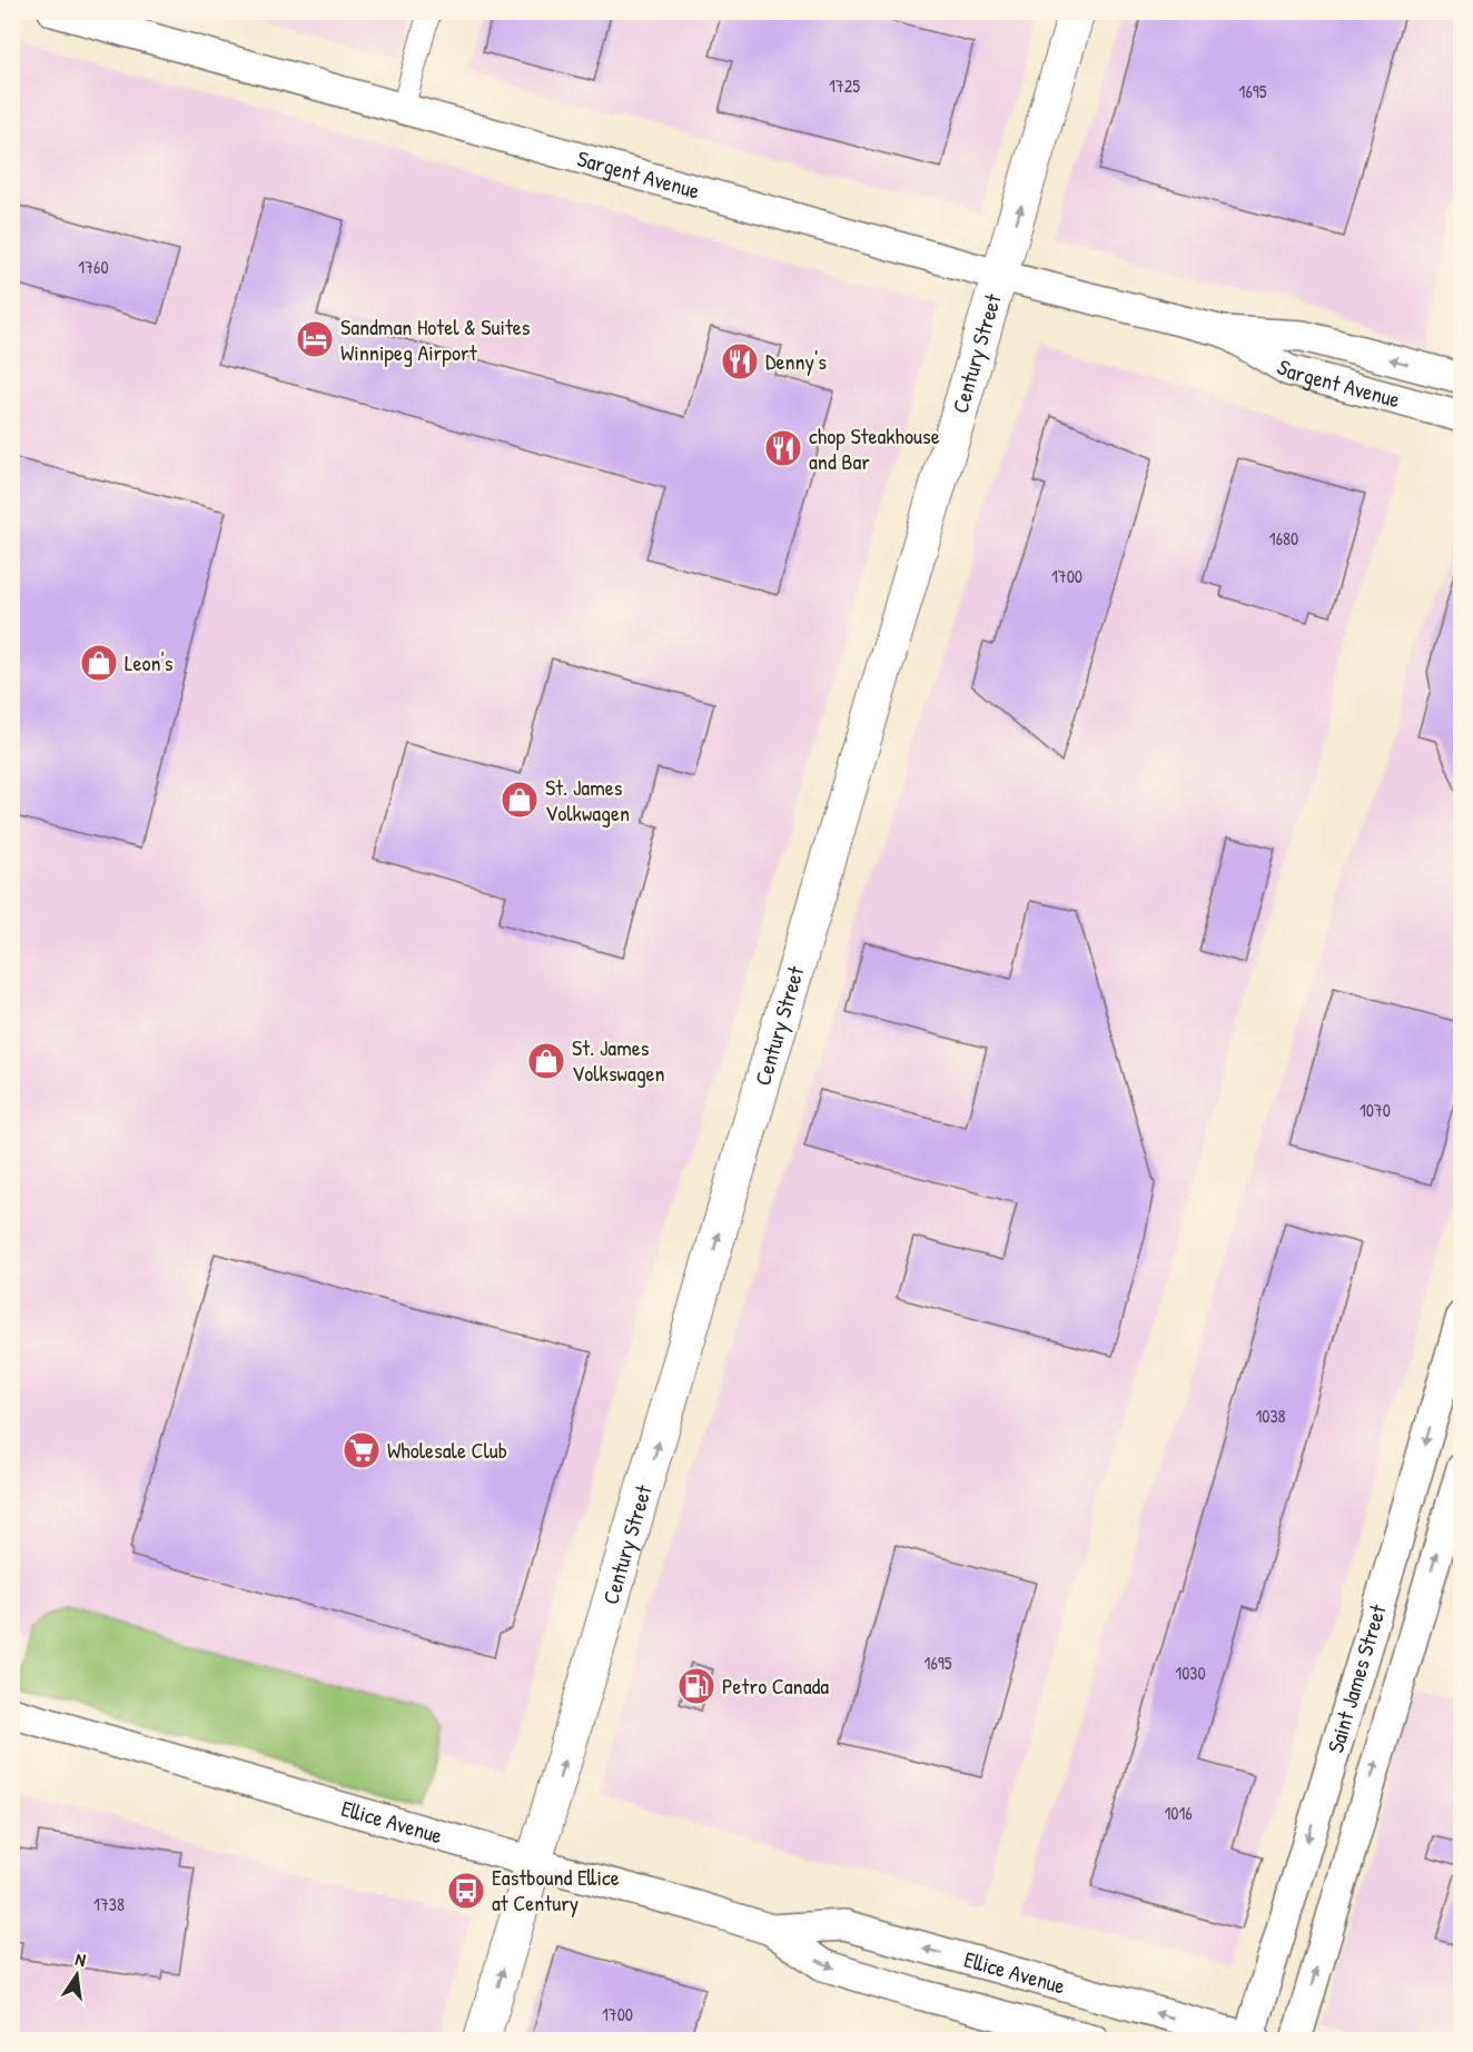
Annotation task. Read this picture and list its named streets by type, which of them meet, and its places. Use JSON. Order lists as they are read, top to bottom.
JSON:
{
  "streets": {
    "main road": [
      "Sargent Avenue",
      "Century Street",
      "Saint James Street",
      "Ellice Avenue"
    ]
  },
  "crossings": [
    ["Sargent Avenue", "Century Street"],
    ["Century Street", "Ellice Avenue"],
    ["Saint James Street", "Ellice Avenue"]
  ],
  "one_way": ["Century Street"],
  "places": {
    "hotel": ["Sandman Hotel & Suites Winnipeg Airport"],
    "restaurant": ["Denny's", "chop Steakhouse and Bar"],
    "shop": ["Leon's", "St. James Volkwagen", "St. James Volkswagen"],
    "supermarket": ["Wholesale Club"],
    "fuel station": ["Petro Canada"],
    "bus stop": ["Eastbound Ellice at Century"]
  },
  "house_numbers": [
    "1725",
    "1695",
    "1760",
    "1680",
    "1700",
    "1070",
    "1038",
    "1695",
    "1030",
    "1016",
    "1738",
    "1700"
  ],
  "north": "top"
}
